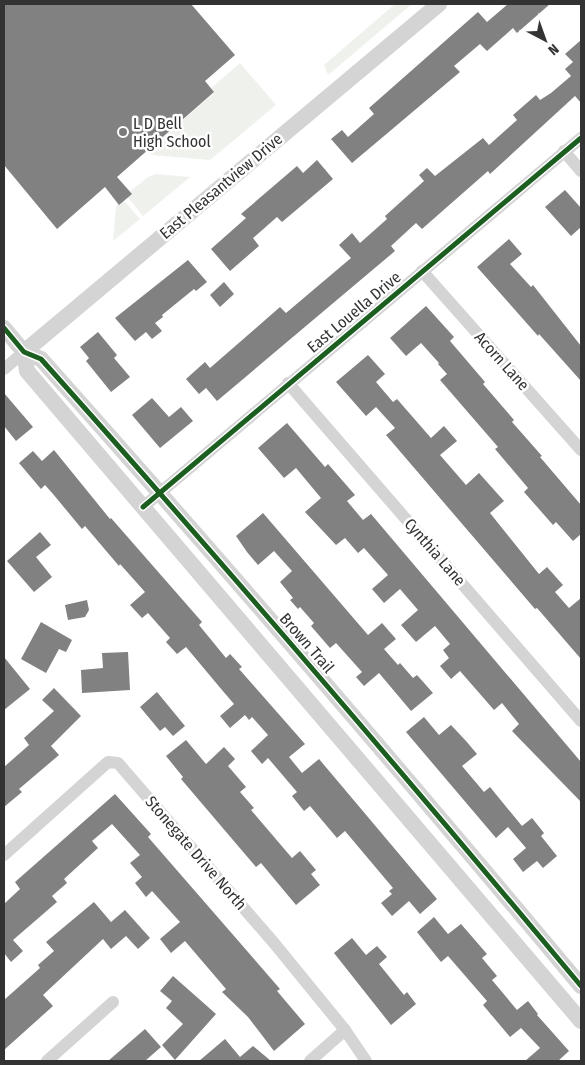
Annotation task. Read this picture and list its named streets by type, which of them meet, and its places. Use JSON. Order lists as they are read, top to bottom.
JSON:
{
  "streets": {
    "street": [
      "East Pleasantview Drive",
      "East Louella Drive",
      "Acorn Lane",
      "Cynthia Lane",
      "Brown Trail",
      "Stonegate Drive North"
    ]
  },
  "crossings": [
    ["East Pleasantview Drive", "Brown Trail"],
    ["East Louella Drive", "Acorn Lane"],
    ["East Louella Drive", "Cynthia Lane"],
    ["East Louella Drive", "Brown Trail"]
  ],
  "places": ["L D Bell High School"],
  "north": "bottom right"
}
